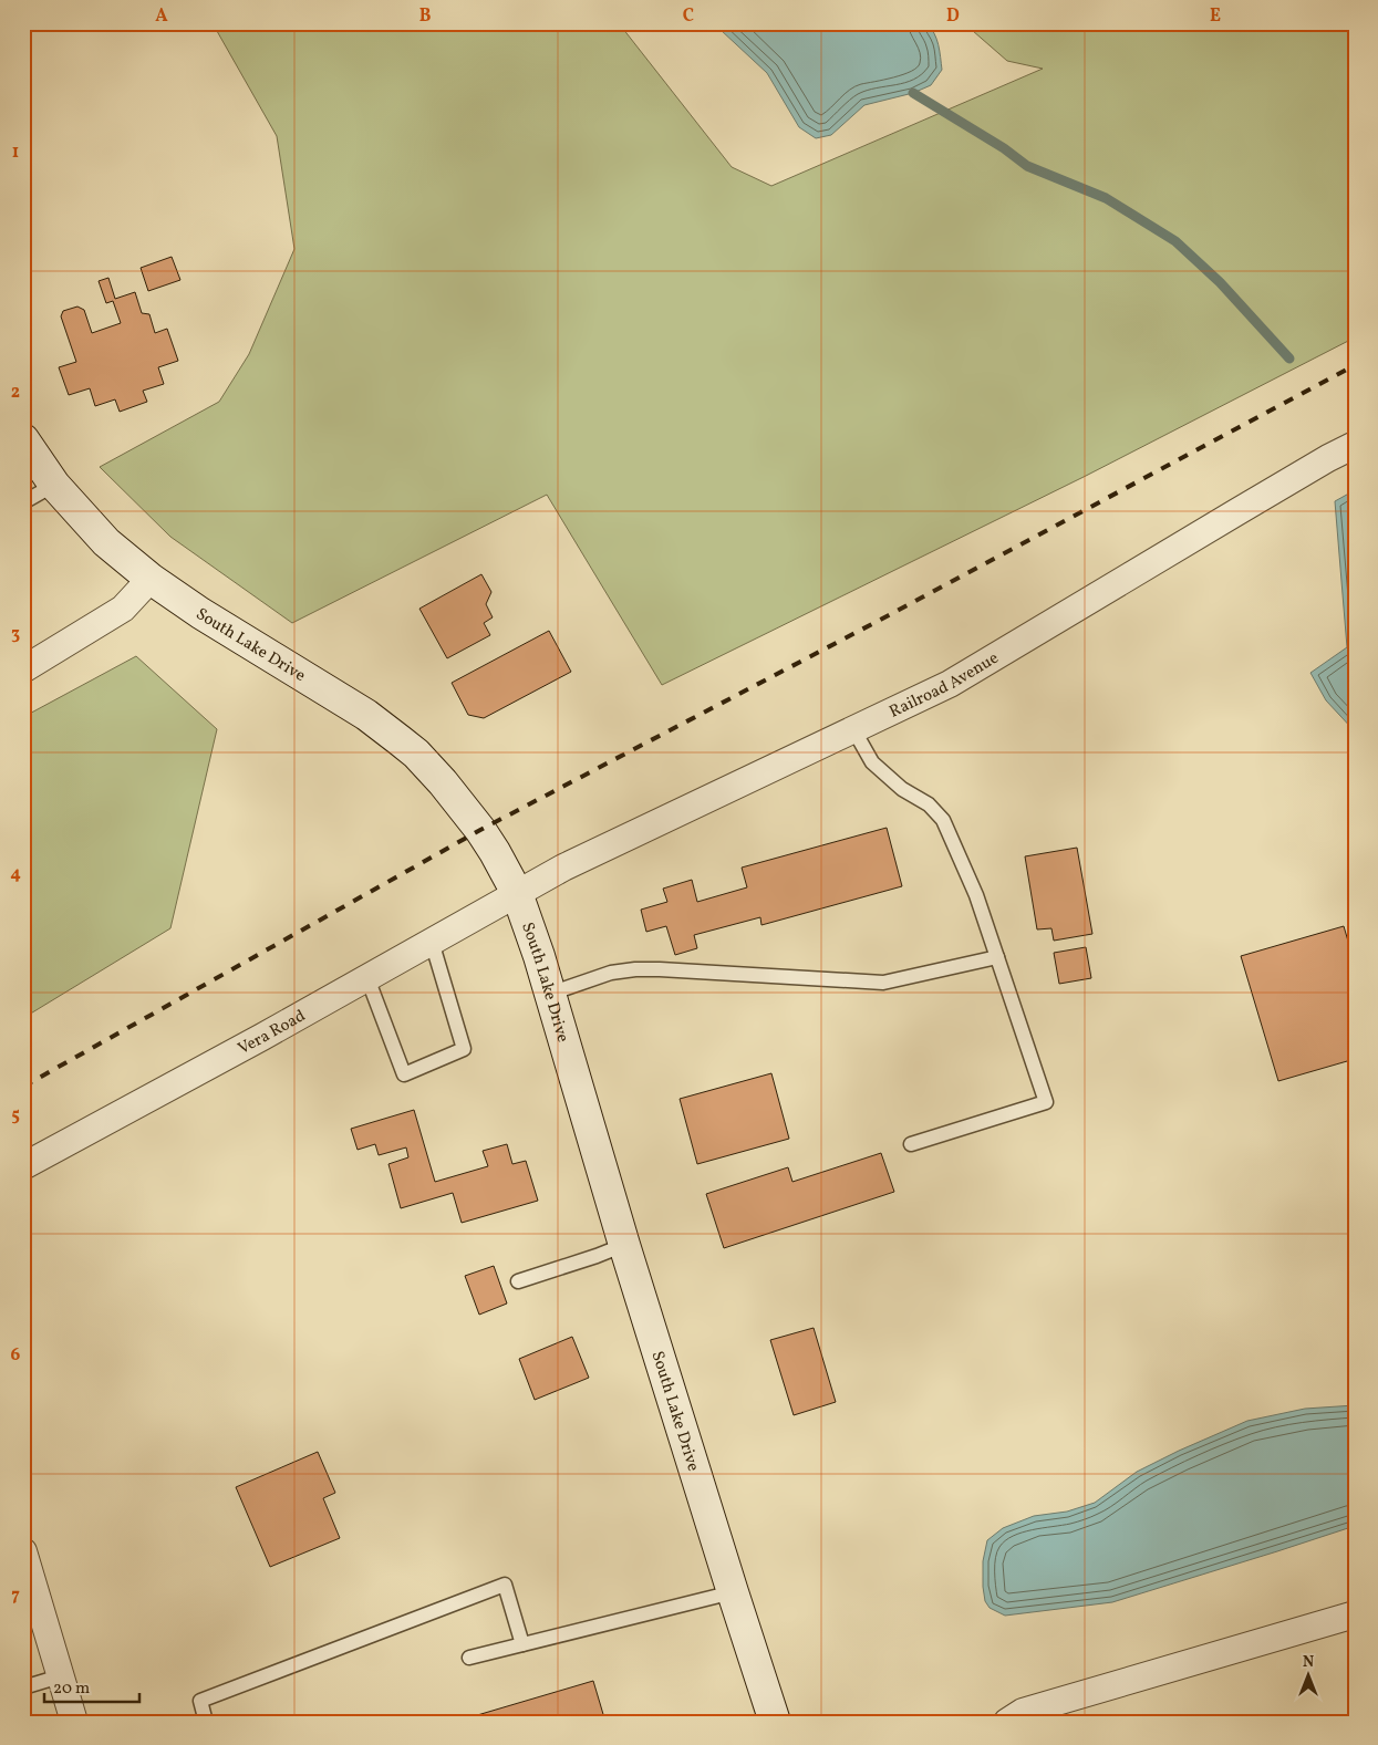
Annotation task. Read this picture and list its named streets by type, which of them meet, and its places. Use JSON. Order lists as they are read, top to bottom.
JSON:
{
  "streets": {
    "main road": ["South Lake Drive"],
    "street": ["Railroad Avenue", "Vera Road"]
  },
  "crossings": [
    ["South Lake Drive", "Railroad Avenue"],
    ["South Lake Drive", "Vera Road"],
    ["Railroad Avenue", "Vera Road"]
  ],
  "scale_bar": "20 m",
  "north": "top",
  "grid": {
    "columns": [
      "A",
      "B",
      "C",
      "D",
      "E"
    ],
    "rows": [
      "1",
      "2",
      "3",
      "4",
      "5",
      "6",
      "7"
    ]
  }
}
